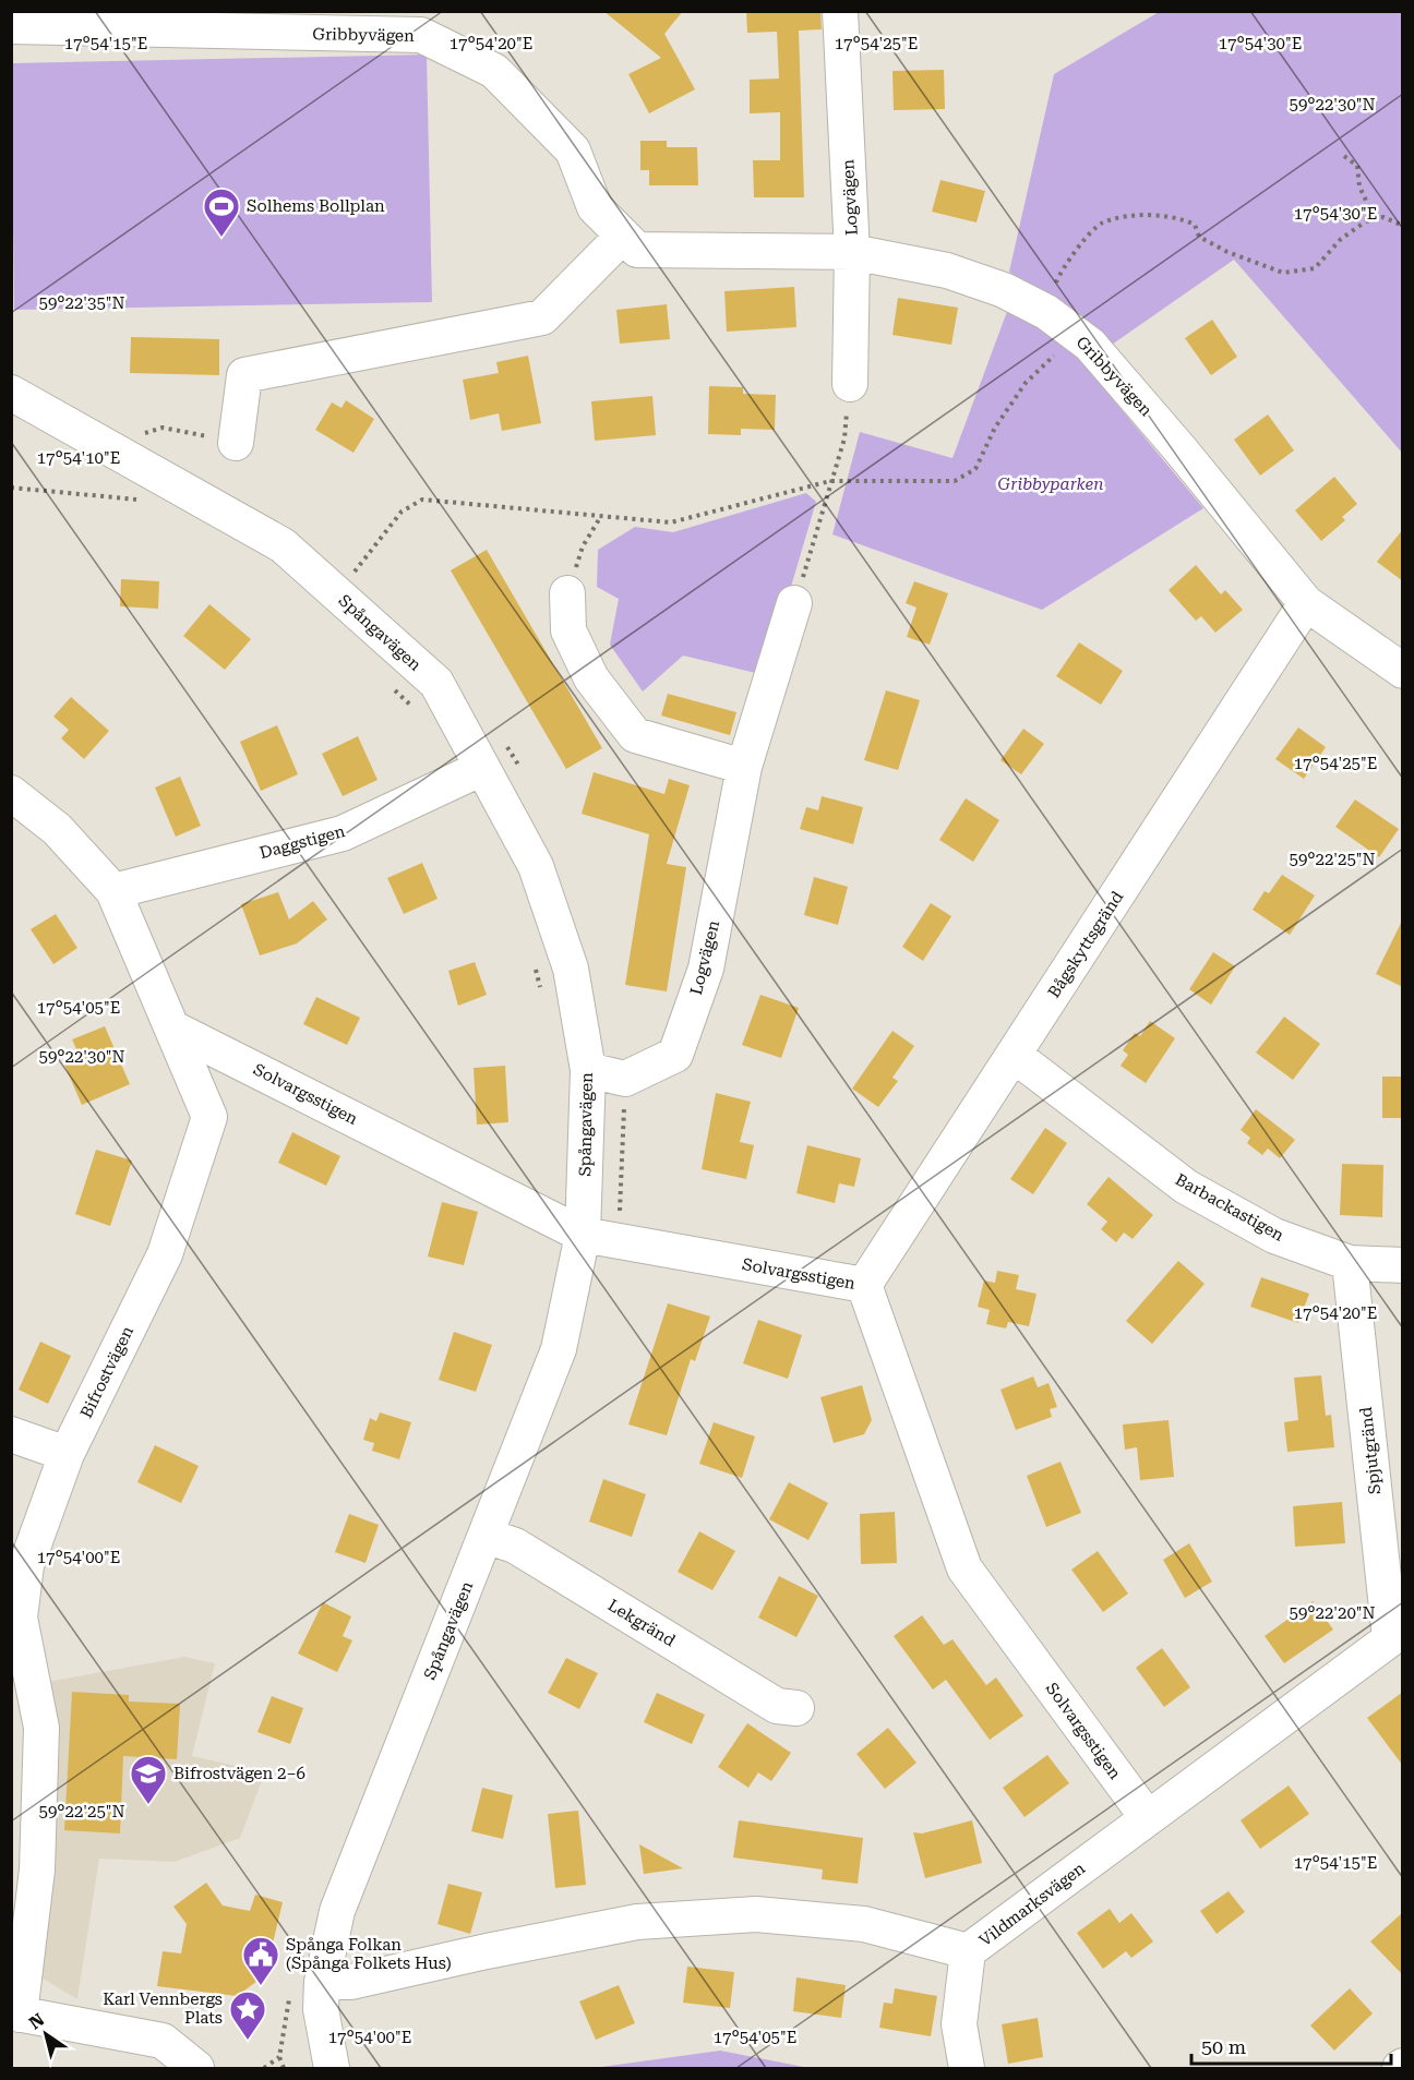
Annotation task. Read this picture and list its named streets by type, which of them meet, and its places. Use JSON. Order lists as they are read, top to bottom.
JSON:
{
  "streets": {
    "street": [
      "Gribbyvägen",
      "Logvägen",
      "Spångavägen",
      "Daggstigen",
      "Bågskyttsgränd",
      "Solvargsstigen",
      "Barbackastigen",
      "Bifrostvägen",
      "Spjutgränd",
      "Lekgränd",
      "Vildmarksvägen"
    ]
  },
  "crossings": [
    ["Gribbyvägen", "Logvägen"],
    ["Gribbyvägen", "Bågskyttsgränd"],
    ["Logvägen", "Spångavägen"],
    ["Spångavägen", "Daggstigen"],
    ["Spångavägen", "Solvargsstigen"],
    ["Spångavägen", "Lekgränd"],
    ["Spångavägen", "Vildmarksvägen"],
    ["Daggstigen", "Bifrostvägen"],
    ["Bågskyttsgränd", "Solvargsstigen"],
    ["Bågskyttsgränd", "Barbackastigen"],
    ["Solvargsstigen", "Bifrostvägen"],
    ["Solvargsstigen", "Vildmarksvägen"],
    ["Barbackastigen", "Spjutgränd"],
    ["Spjutgränd", "Vildmarksvägen"]
  ],
  "parks": ["Gribbyparken"],
  "places": {
    "sports": ["Solhems Bollplan"],
    "school or university": ["Bifrostvägen 2–6"],
    "public building": ["Spånga Folkan (Spånga Folkets Hus)"],
    "place": ["Karl Vennbergs Plats"]
  },
  "scale_bar": "50 m",
  "north": "top left",
  "coordinates": [
    "17°54'25\"E",
    "17°54'15\"E",
    "17°54'20\"E",
    "17°54'30\"E",
    "59°22'30\"N",
    "59°22'35\"N",
    "17°54'10\"E",
    "59°22'25\"N",
    "17°54'05\"E",
    "17°54'00\"E",
    "59°22'20\"N"
  ]
}
